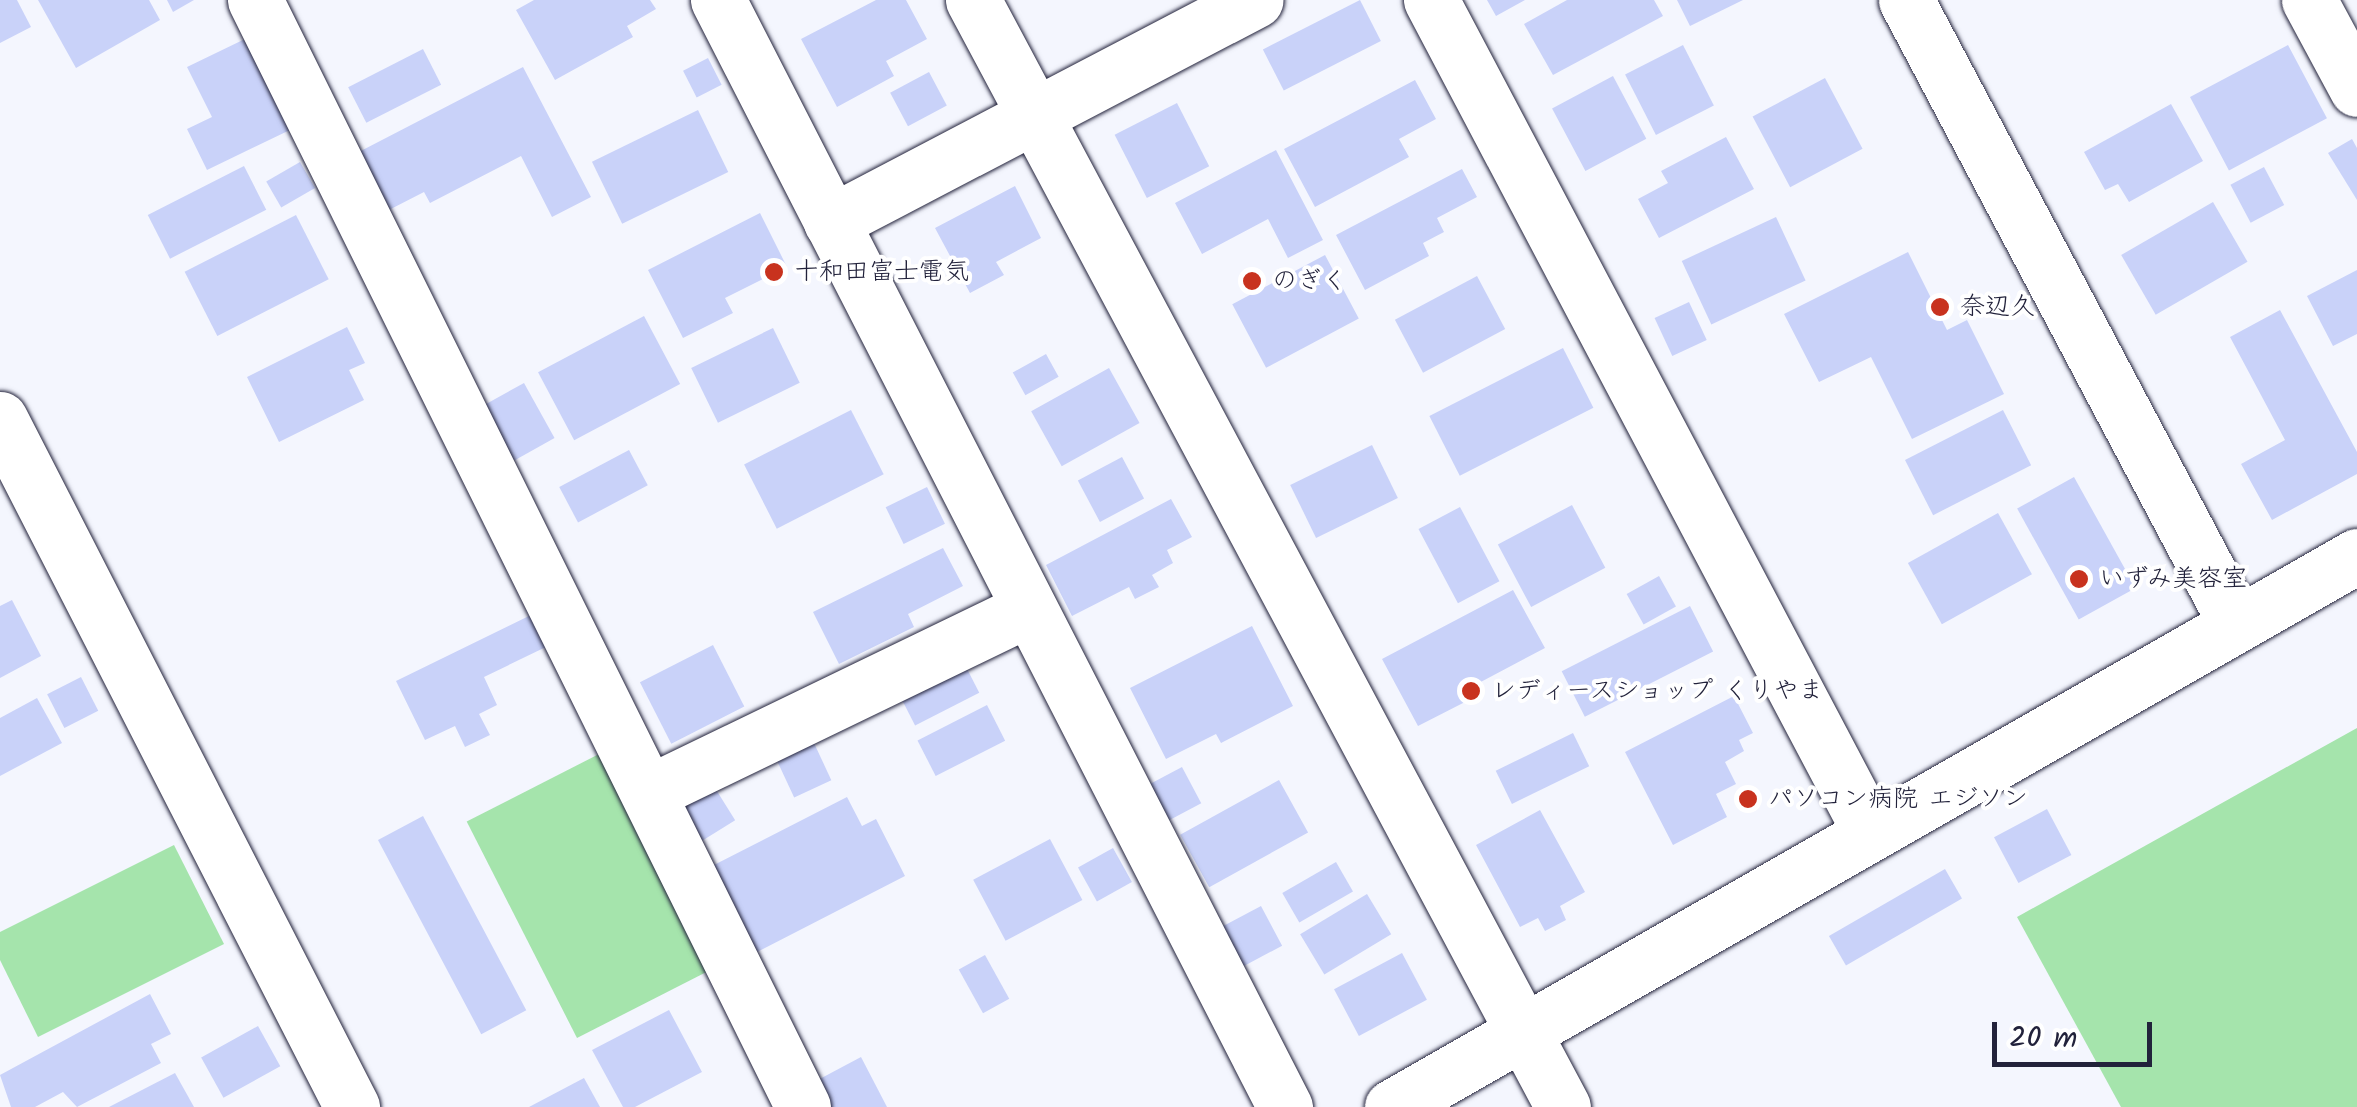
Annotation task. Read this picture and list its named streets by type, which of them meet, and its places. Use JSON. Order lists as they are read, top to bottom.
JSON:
{
  "places": [
    "十和田富士電気",
    "のぎく",
    "奈辺久",
    "いずみ美容室",
    "レディースショップ くりやま",
    "パソコン病院 エジソン"
  ],
  "scale_bar": "20 m"
}
